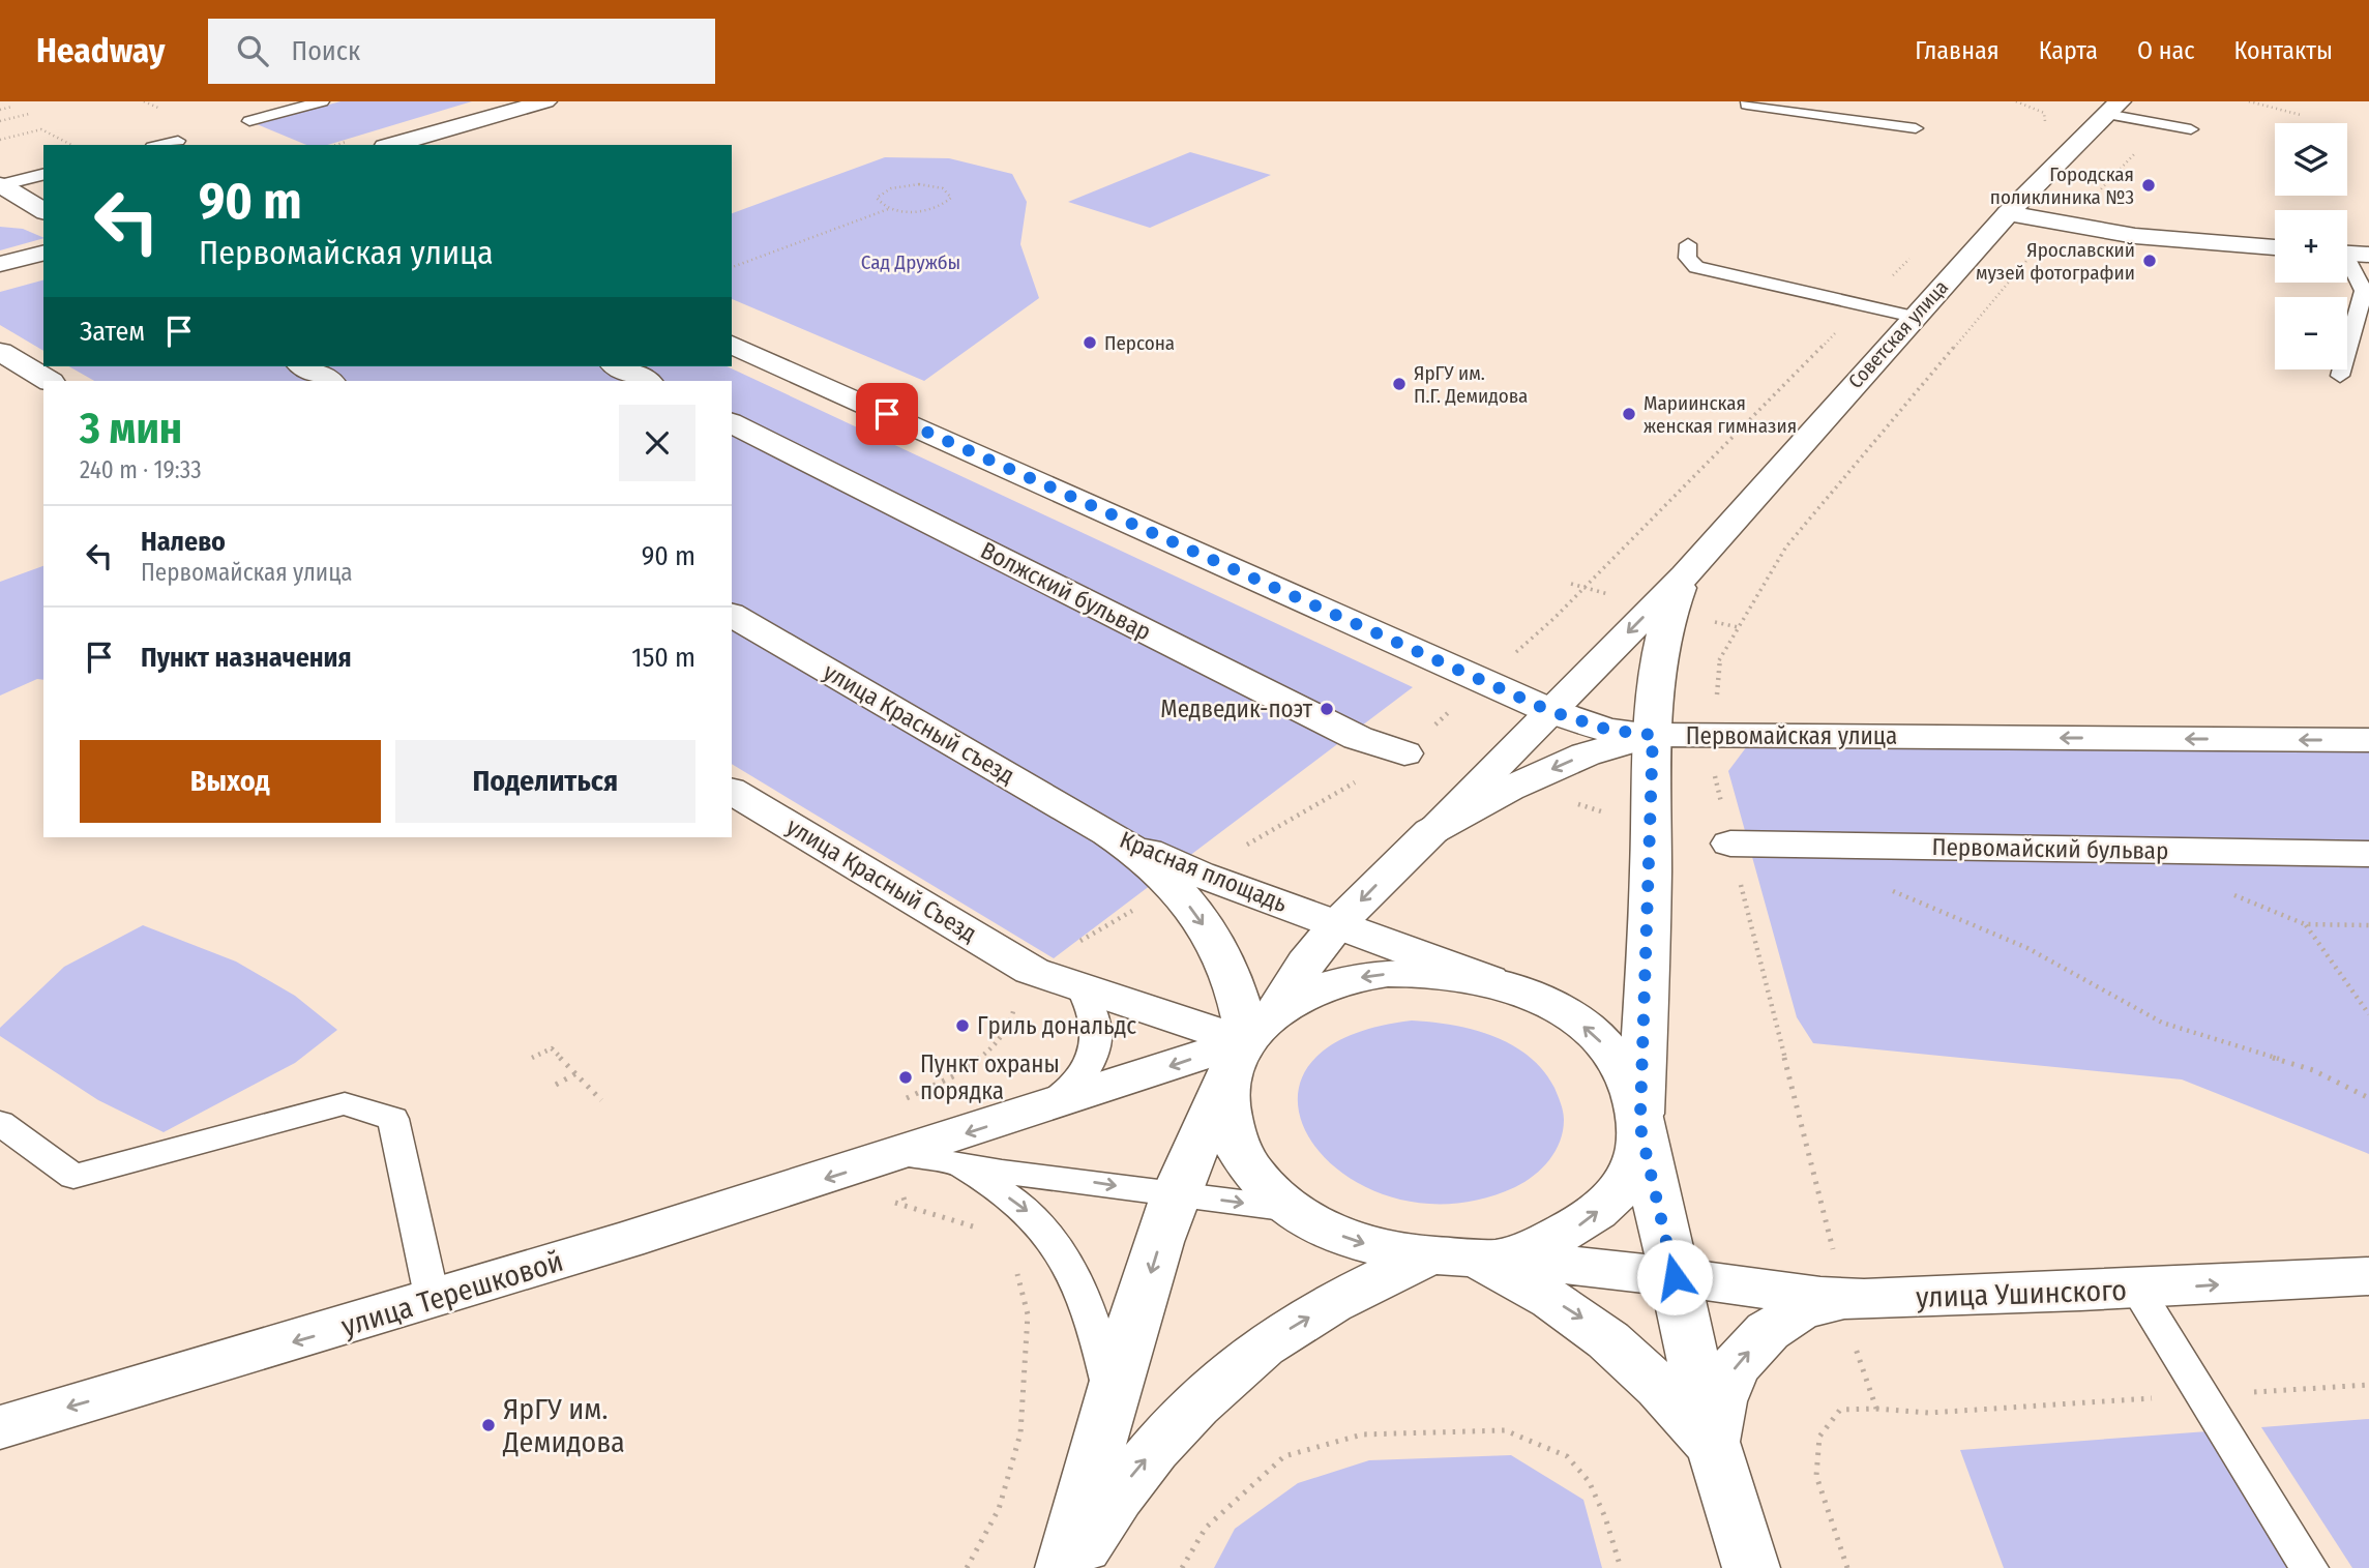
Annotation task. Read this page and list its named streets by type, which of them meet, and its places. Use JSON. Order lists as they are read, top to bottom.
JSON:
{
  "streets": {
    "street": [
      "Советская улица",
      "Волжский бульвар",
      "улица Красный съезд",
      "Первомайская улица",
      "Первомайский бульвар",
      "Красная площадь",
      "улица Красный Съезд",
      "улица Терешковой",
      "улица Ушинского"
    ]
  },
  "crossings": [
    ["Советская улица", "Первомайская улица"],
    ["Советская улица", "Красная площадь"],
    ["улица Красный съезд", "Красная площадь"],
    ["Первомайская улица", "Красная площадь"],
    ["Красная площадь", "улица Красный Съезд"],
    ["Красная площадь", "улица Терешковой"],
    ["Красная площадь", "улица Ушинского"]
  ],
  "one_way": ["Первомайская улица", "улица Терешковой"],
  "parks": ["Сад Дружбы"],
  "places": [
    "Городская поликлиника №3",
    "Ярославский музей фотографии",
    "Персона",
    "ЯрГУ им. П.Г. Демидова",
    "Мариинская женская гимназия",
    "Медведик-поэт",
    "Гриль дональдс",
    "Пункт охраны порядка",
    "ЯрГУ им. Демидова"
  ],
  "page": {
    "header": "Headway",
    "search": "Поиск",
    "nav": [
      "Главная",
      "Карта",
      "О нас",
      "Контакты"
    ],
    "map_buttons": ["+", "−"],
    "turn": ["90 m", "Первомайская улица"],
    "then": "Затем",
    "heading": ["3 мин", "240 m · 19:33"],
    "list": [
      {
        "name": "Налево",
        "note": "Первомайская улица",
        "value": "90 m"
      },
      {
        "name": "Пункт назначения",
        "value": "150 m"
      }
    ],
    "buttons": ["Выход", "Поделиться"]
  }
}
